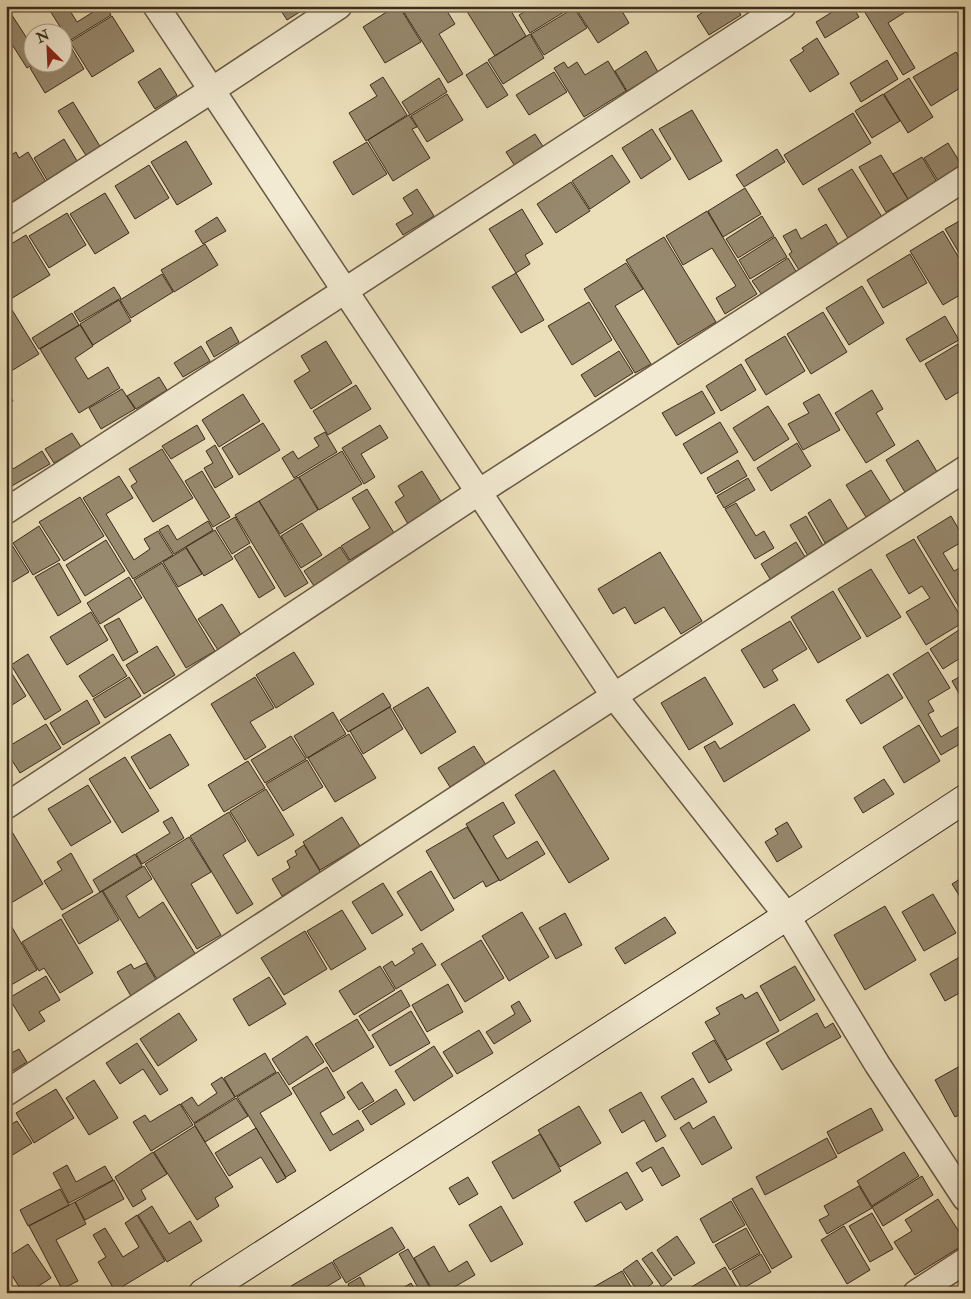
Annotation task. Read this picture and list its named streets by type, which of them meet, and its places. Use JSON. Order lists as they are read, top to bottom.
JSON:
{
  "north": "top left"
}
